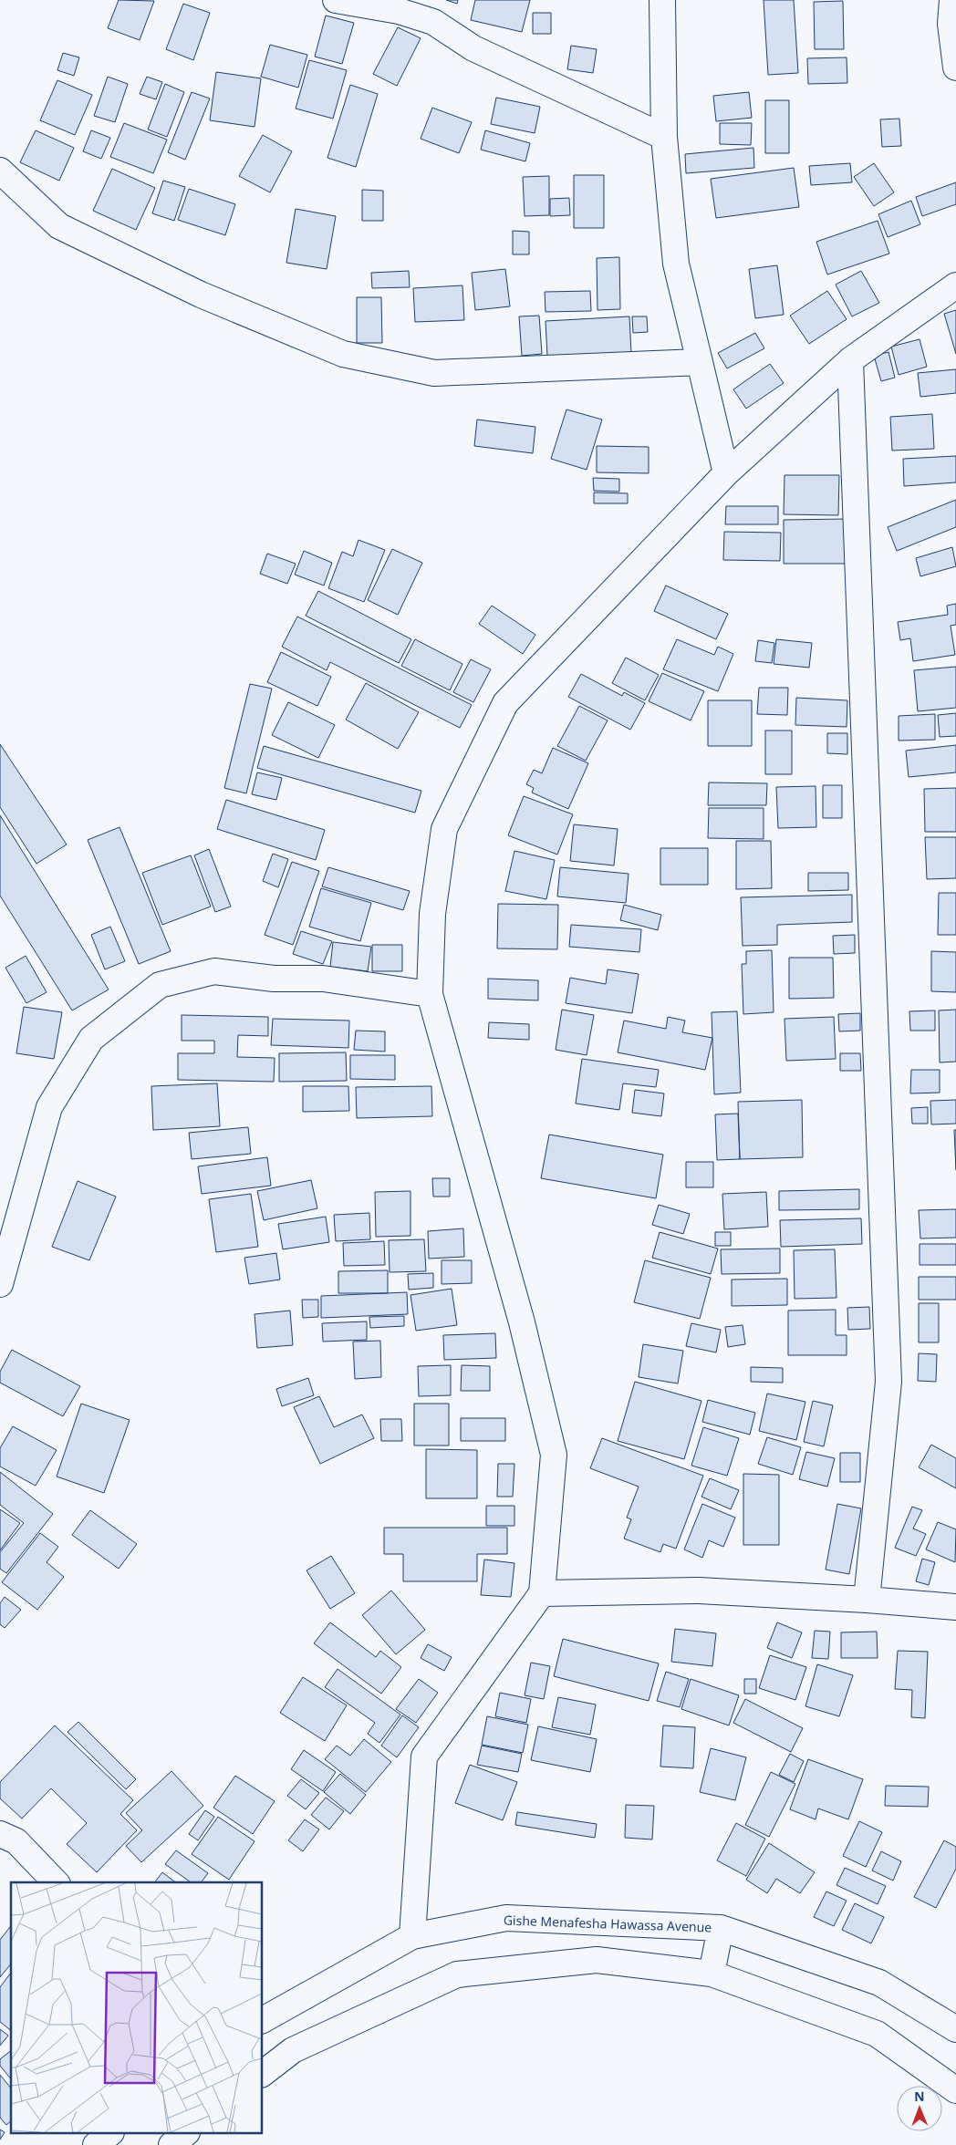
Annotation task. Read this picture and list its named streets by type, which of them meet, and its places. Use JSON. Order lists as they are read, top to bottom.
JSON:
{
  "streets": {
    "street": ["Gishe Menafesha Hawassa Avenue"]
  },
  "north": "top"
}
